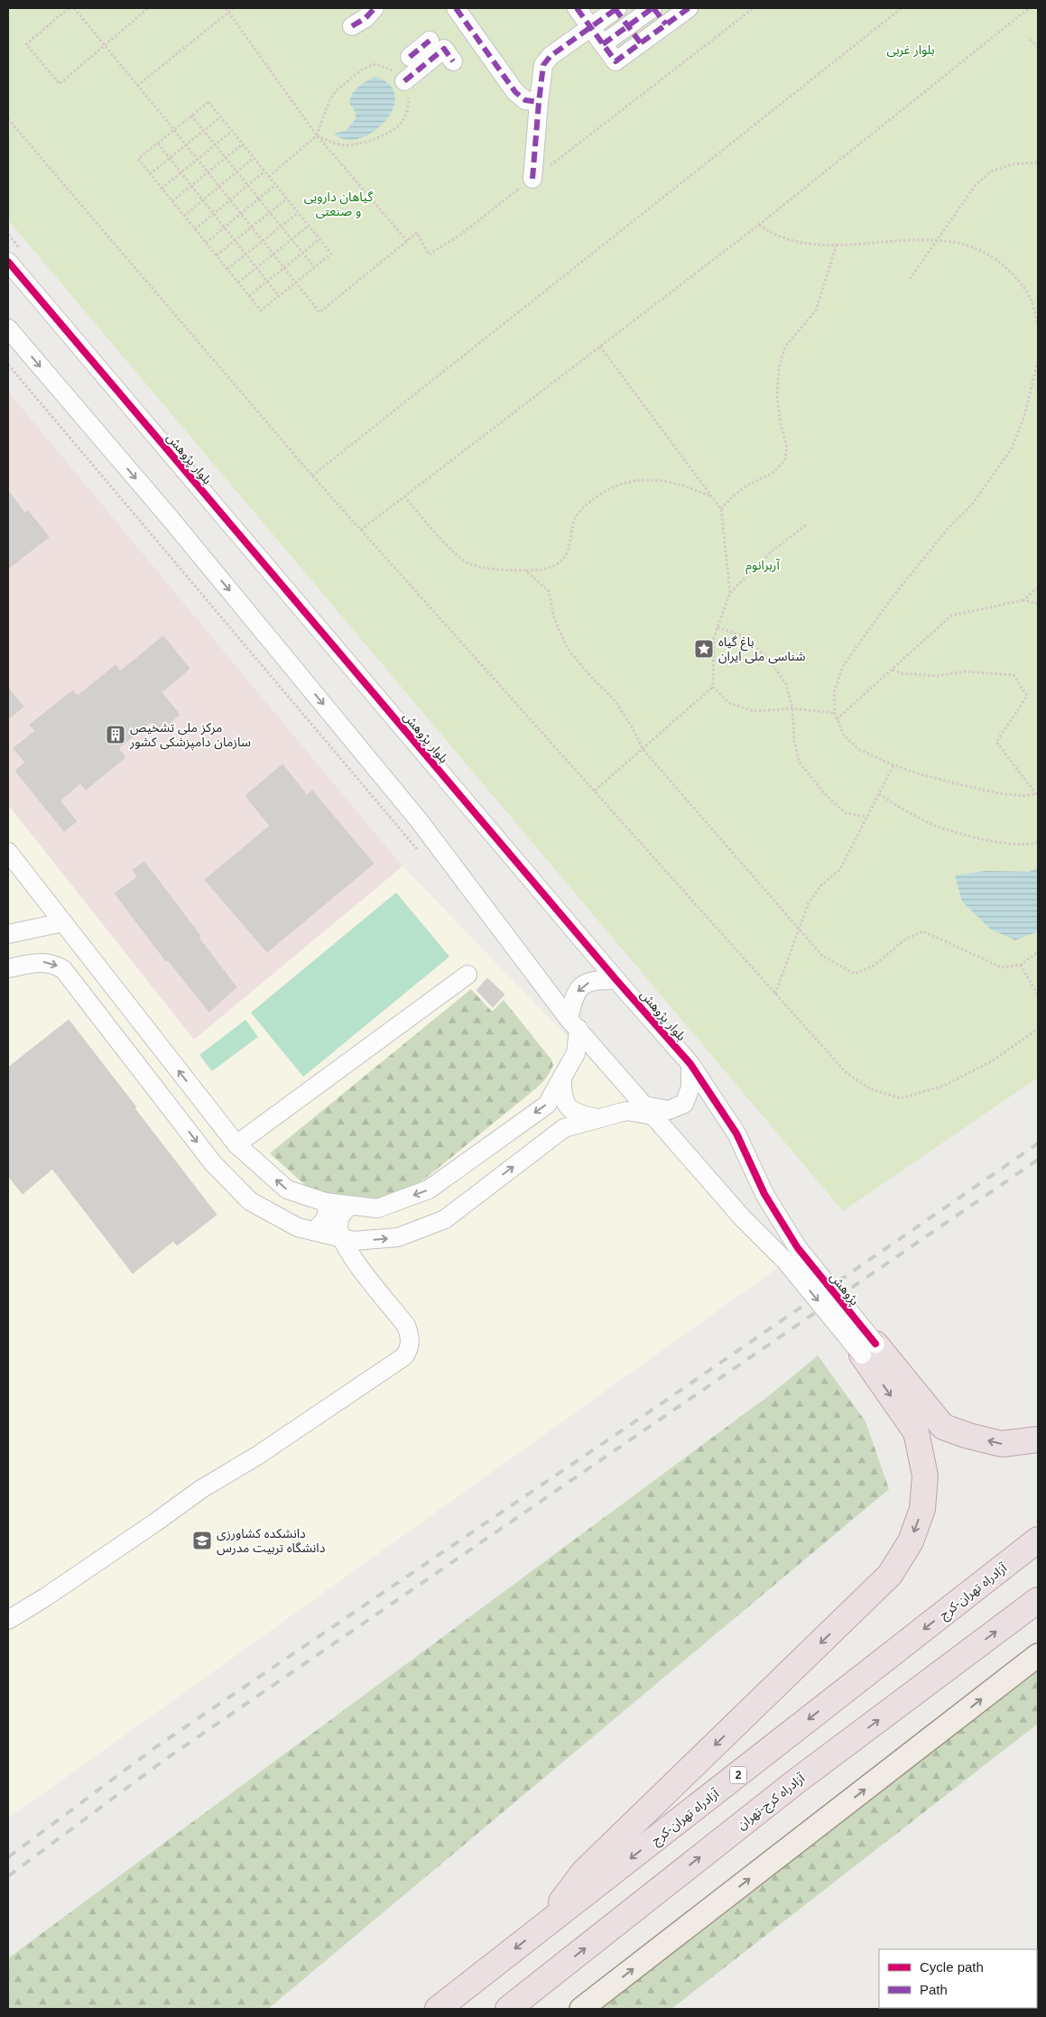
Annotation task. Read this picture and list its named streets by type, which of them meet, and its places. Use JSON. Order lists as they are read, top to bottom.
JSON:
{
  "streets": {
    "highway": ["آزادراه تهران-کرج", "2", "آزادراه کرج-تهران"],
    "street": ["بلوار پژوهش", "پژوهش"]
  },
  "crossings": [
    ["بلوار پژوهش", "پژوهش"]
  ],
  "one_way": ["آزادراه تهران-کرج", "آزادراه کرج-تهران"],
  "parks": ["بلوار غربی", "گیاهان دارویی و صنعتی", "آربرانوم"],
  "places": {
    "place": ["باغ گیاه‌ شناسی ملی ایران"],
    "building": ["مرکز ملی تشخیص سازمان دامپزشکی کشور"],
    "school or university": ["دانشکده کشاورزی دانشگاه تربیت مدرس"]
  },
  "legend": ["Cycle path", "Path"]
}
